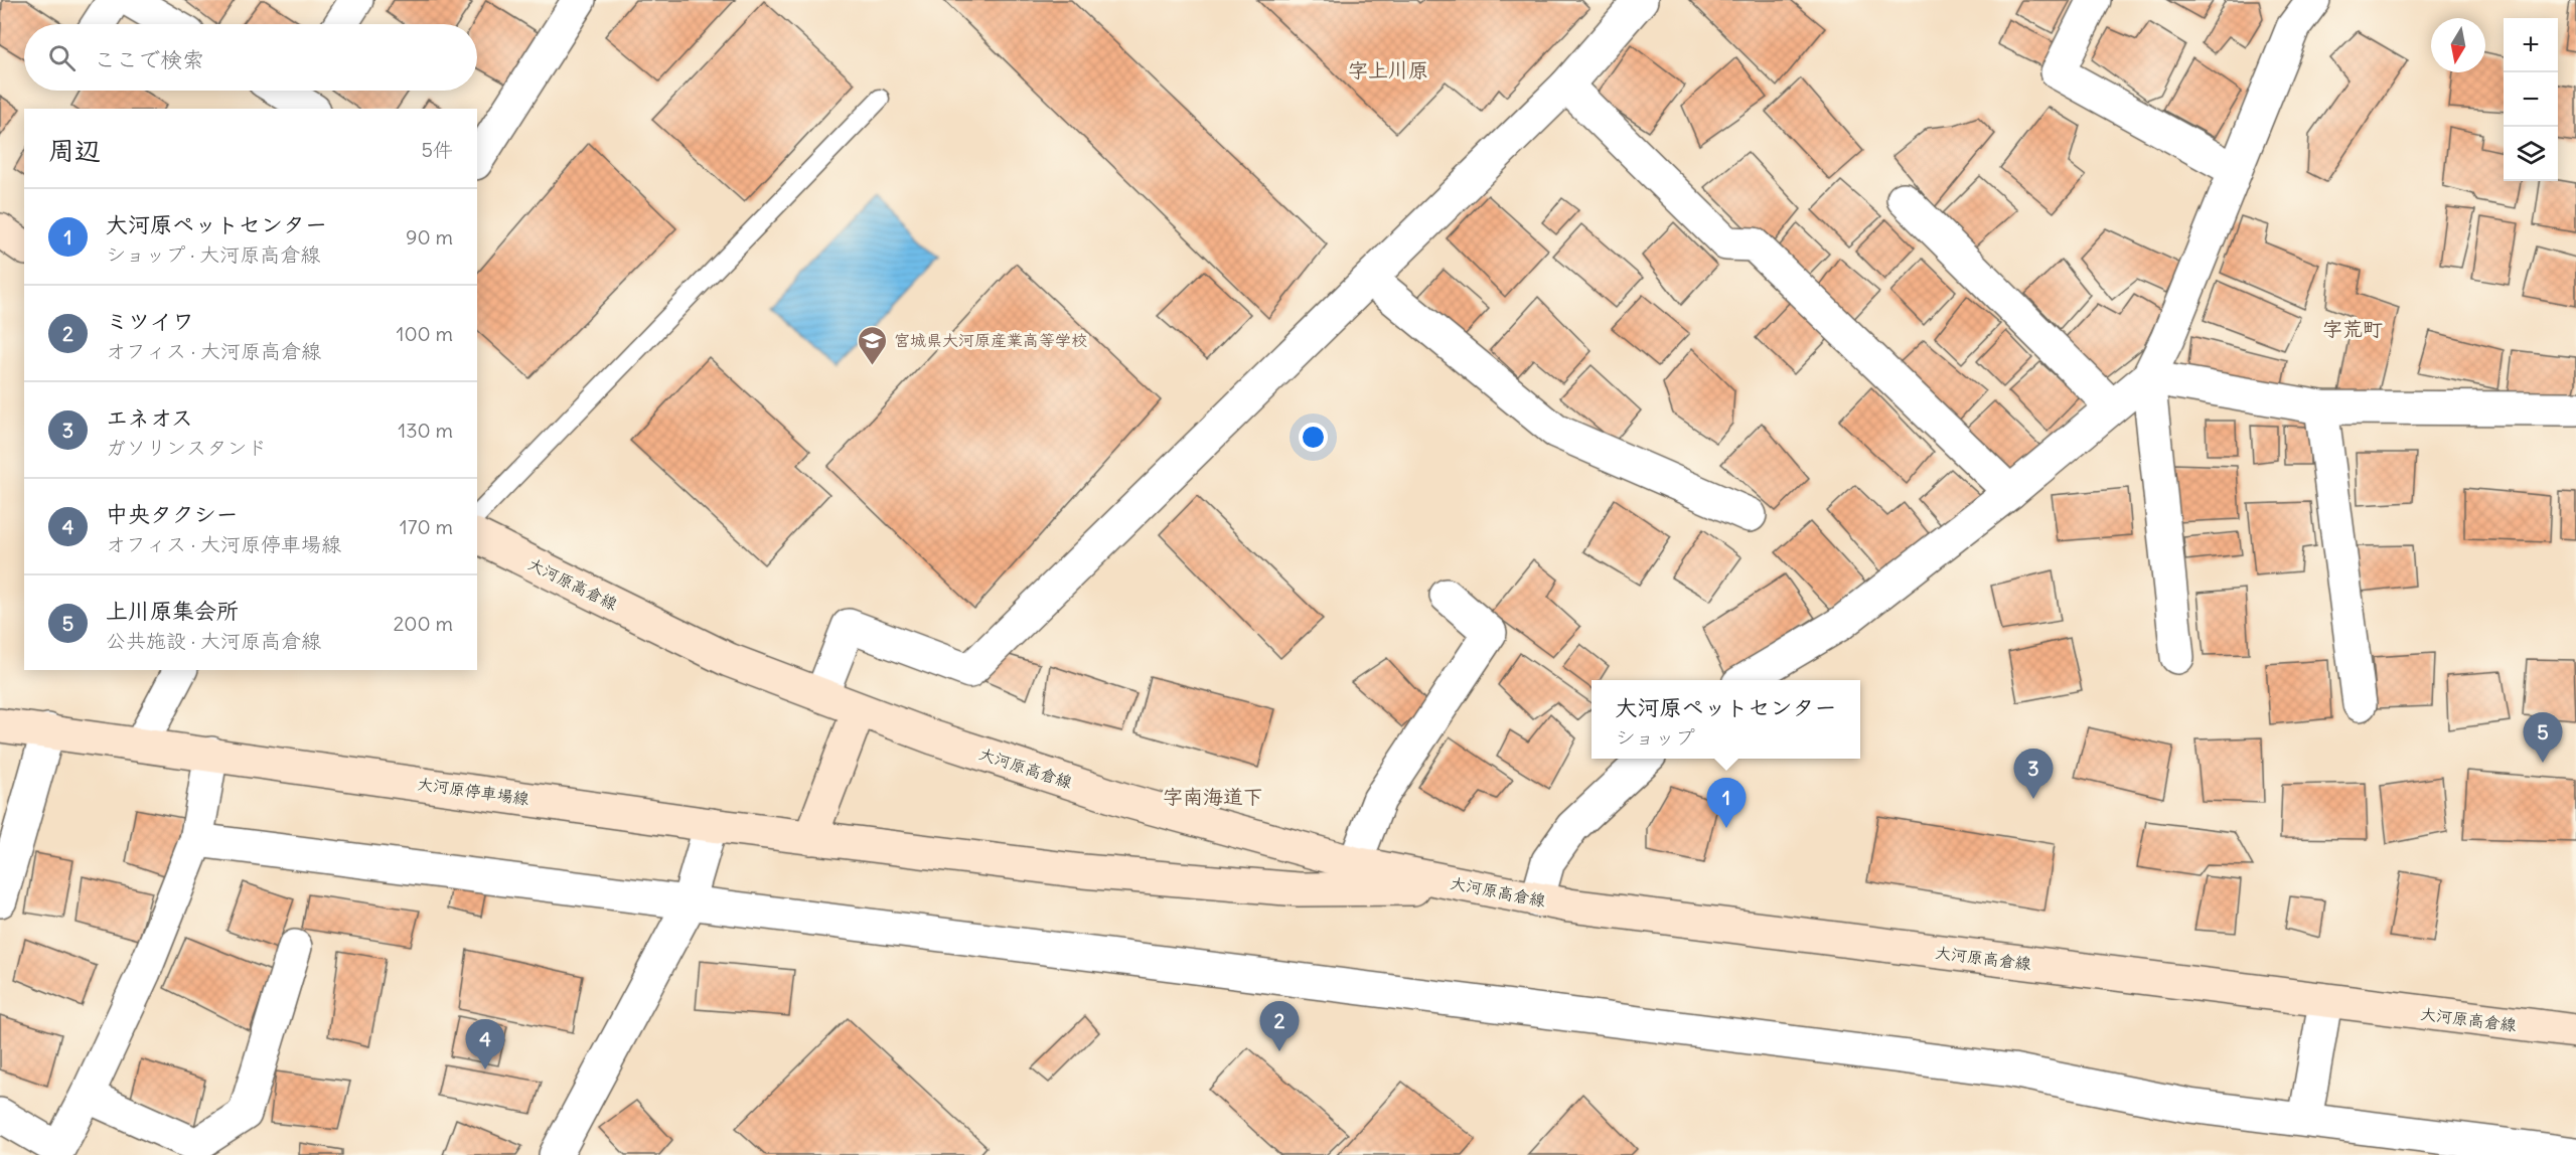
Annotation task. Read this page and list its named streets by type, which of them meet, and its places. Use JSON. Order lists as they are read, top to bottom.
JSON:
{
  "streets": {
    "main road": ["大河原高倉線", "大河原停車場線"]
  },
  "crossings": [
    ["大河原高倉線", "大河原停車場線"]
  ],
  "districts": ["字上川原", "字荒町", "字南海道下"],
  "places": {
    "school or university": ["宮城県大河原産業高等学校"]
  },
  "north": "bottom",
  "page": {
    "map_buttons": ["+", "−"],
    "search": "ここで検索",
    "heading": ["周辺", "5件"],
    "list": [
      {
        "mark": "1",
        "name": "大河原ペットセンター",
        "note": "ショップ · 大河原高倉線",
        "value": "90 m"
      },
      {
        "mark": "2",
        "name": "ミツイワ",
        "note": "オフィス · 大河原高倉線",
        "value": "100 m"
      },
      {
        "mark": "3",
        "name": "エネオス",
        "note": "ガソリンスタンド",
        "value": "130 m"
      },
      {
        "mark": "4",
        "name": "中央タクシー",
        "note": "オフィス · 大河原停車場線",
        "value": "170 m"
      },
      {
        "mark": "5",
        "name": "上川原集会所",
        "note": "公共施設 · 大河原高倉線",
        "value": "200 m"
      }
    ],
    "popup": ["大河原ペットセンター", "ショップ"],
    "pins": [
      "5",
      "3",
      "1",
      "2",
      "4"
    ]
  }
}
